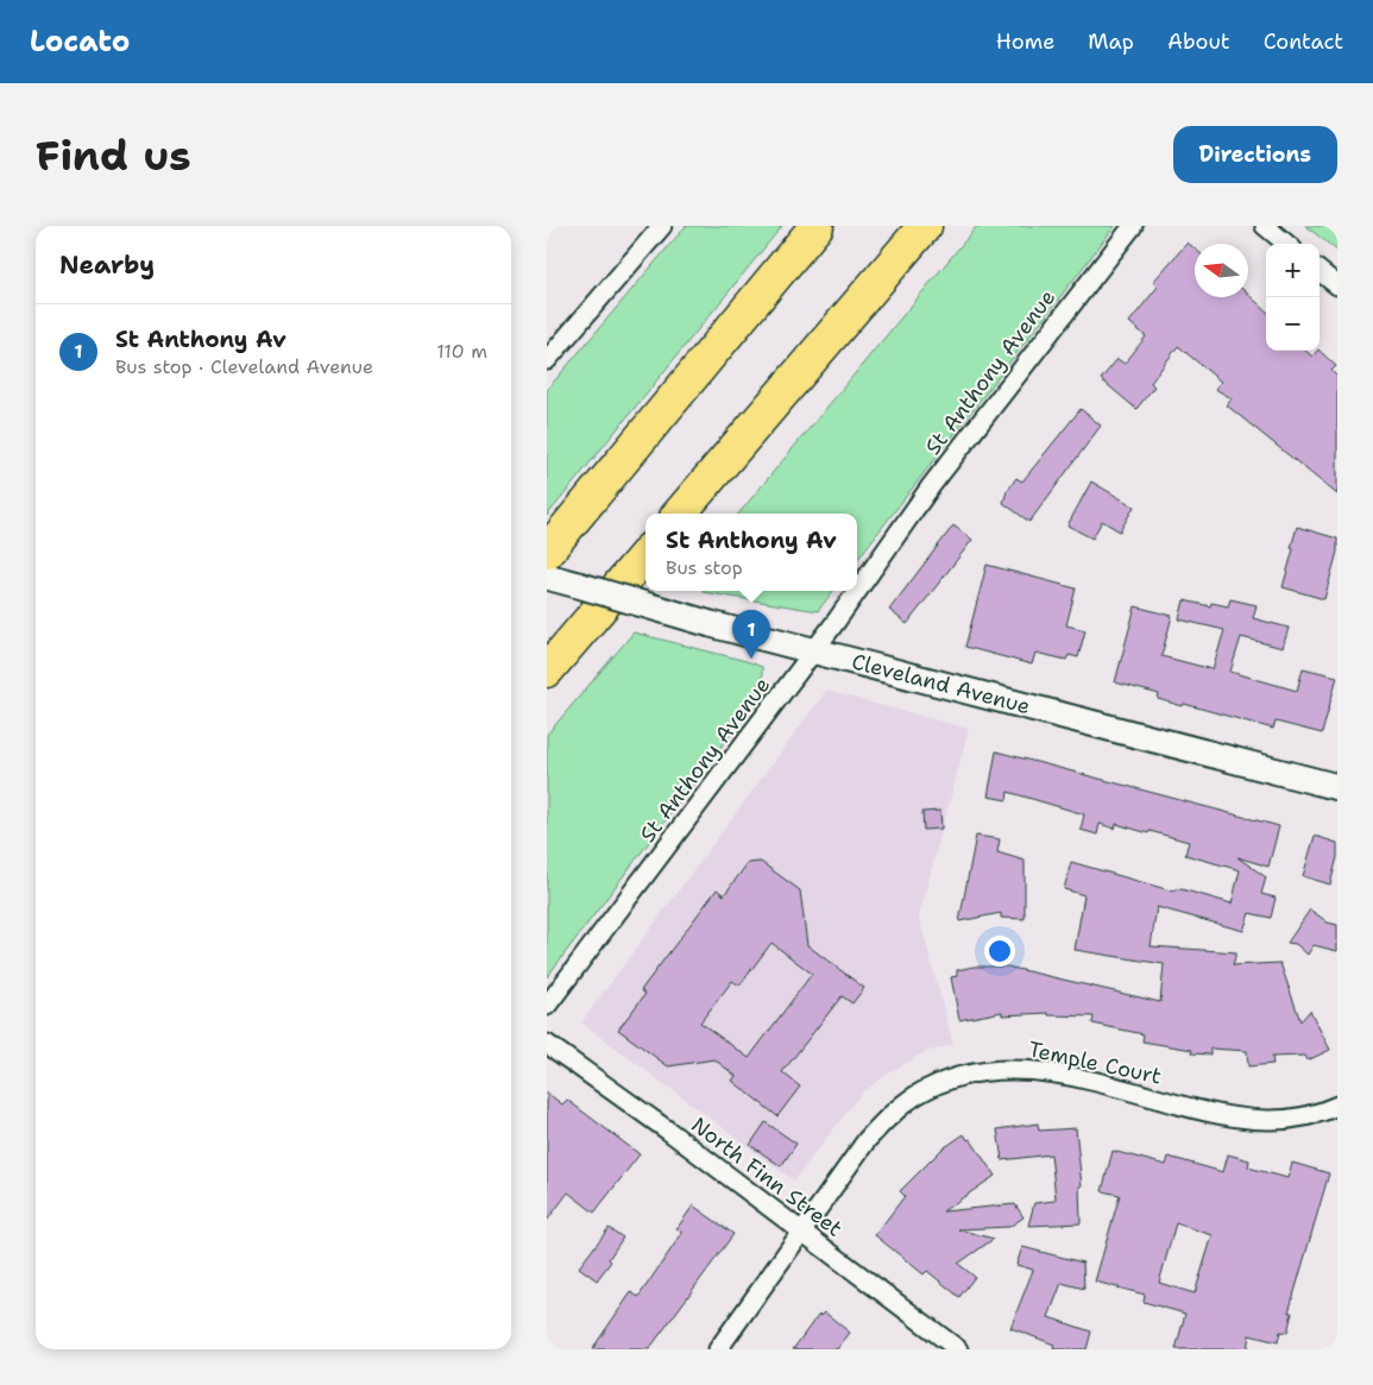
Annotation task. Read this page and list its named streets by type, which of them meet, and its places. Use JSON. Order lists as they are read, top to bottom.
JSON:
{
  "streets": {
    "street": [
      "St Anthony Avenue",
      "Cleveland Avenue",
      "Temple Court",
      "North Finn Street"
    ]
  },
  "crossings": [
    ["St Anthony Avenue", "Cleveland Avenue"],
    ["Temple Court", "North Finn Street"]
  ],
  "north": "left",
  "page": {
    "header": "Locato",
    "nav": [
      "Home",
      "Map",
      "About",
      "Contact"
    ],
    "buttons": "Directions",
    "title": "Find us",
    "heading": "Nearby",
    "map_buttons": ["+", "−"],
    "list": [
      {
        "mark": "1",
        "name": "St Anthony Av",
        "note": "Bus stop · Cleveland Avenue",
        "value": "110 m"
      }
    ],
    "popup": ["St Anthony Av", "Bus stop"],
    "pins": "1"
  }
}
